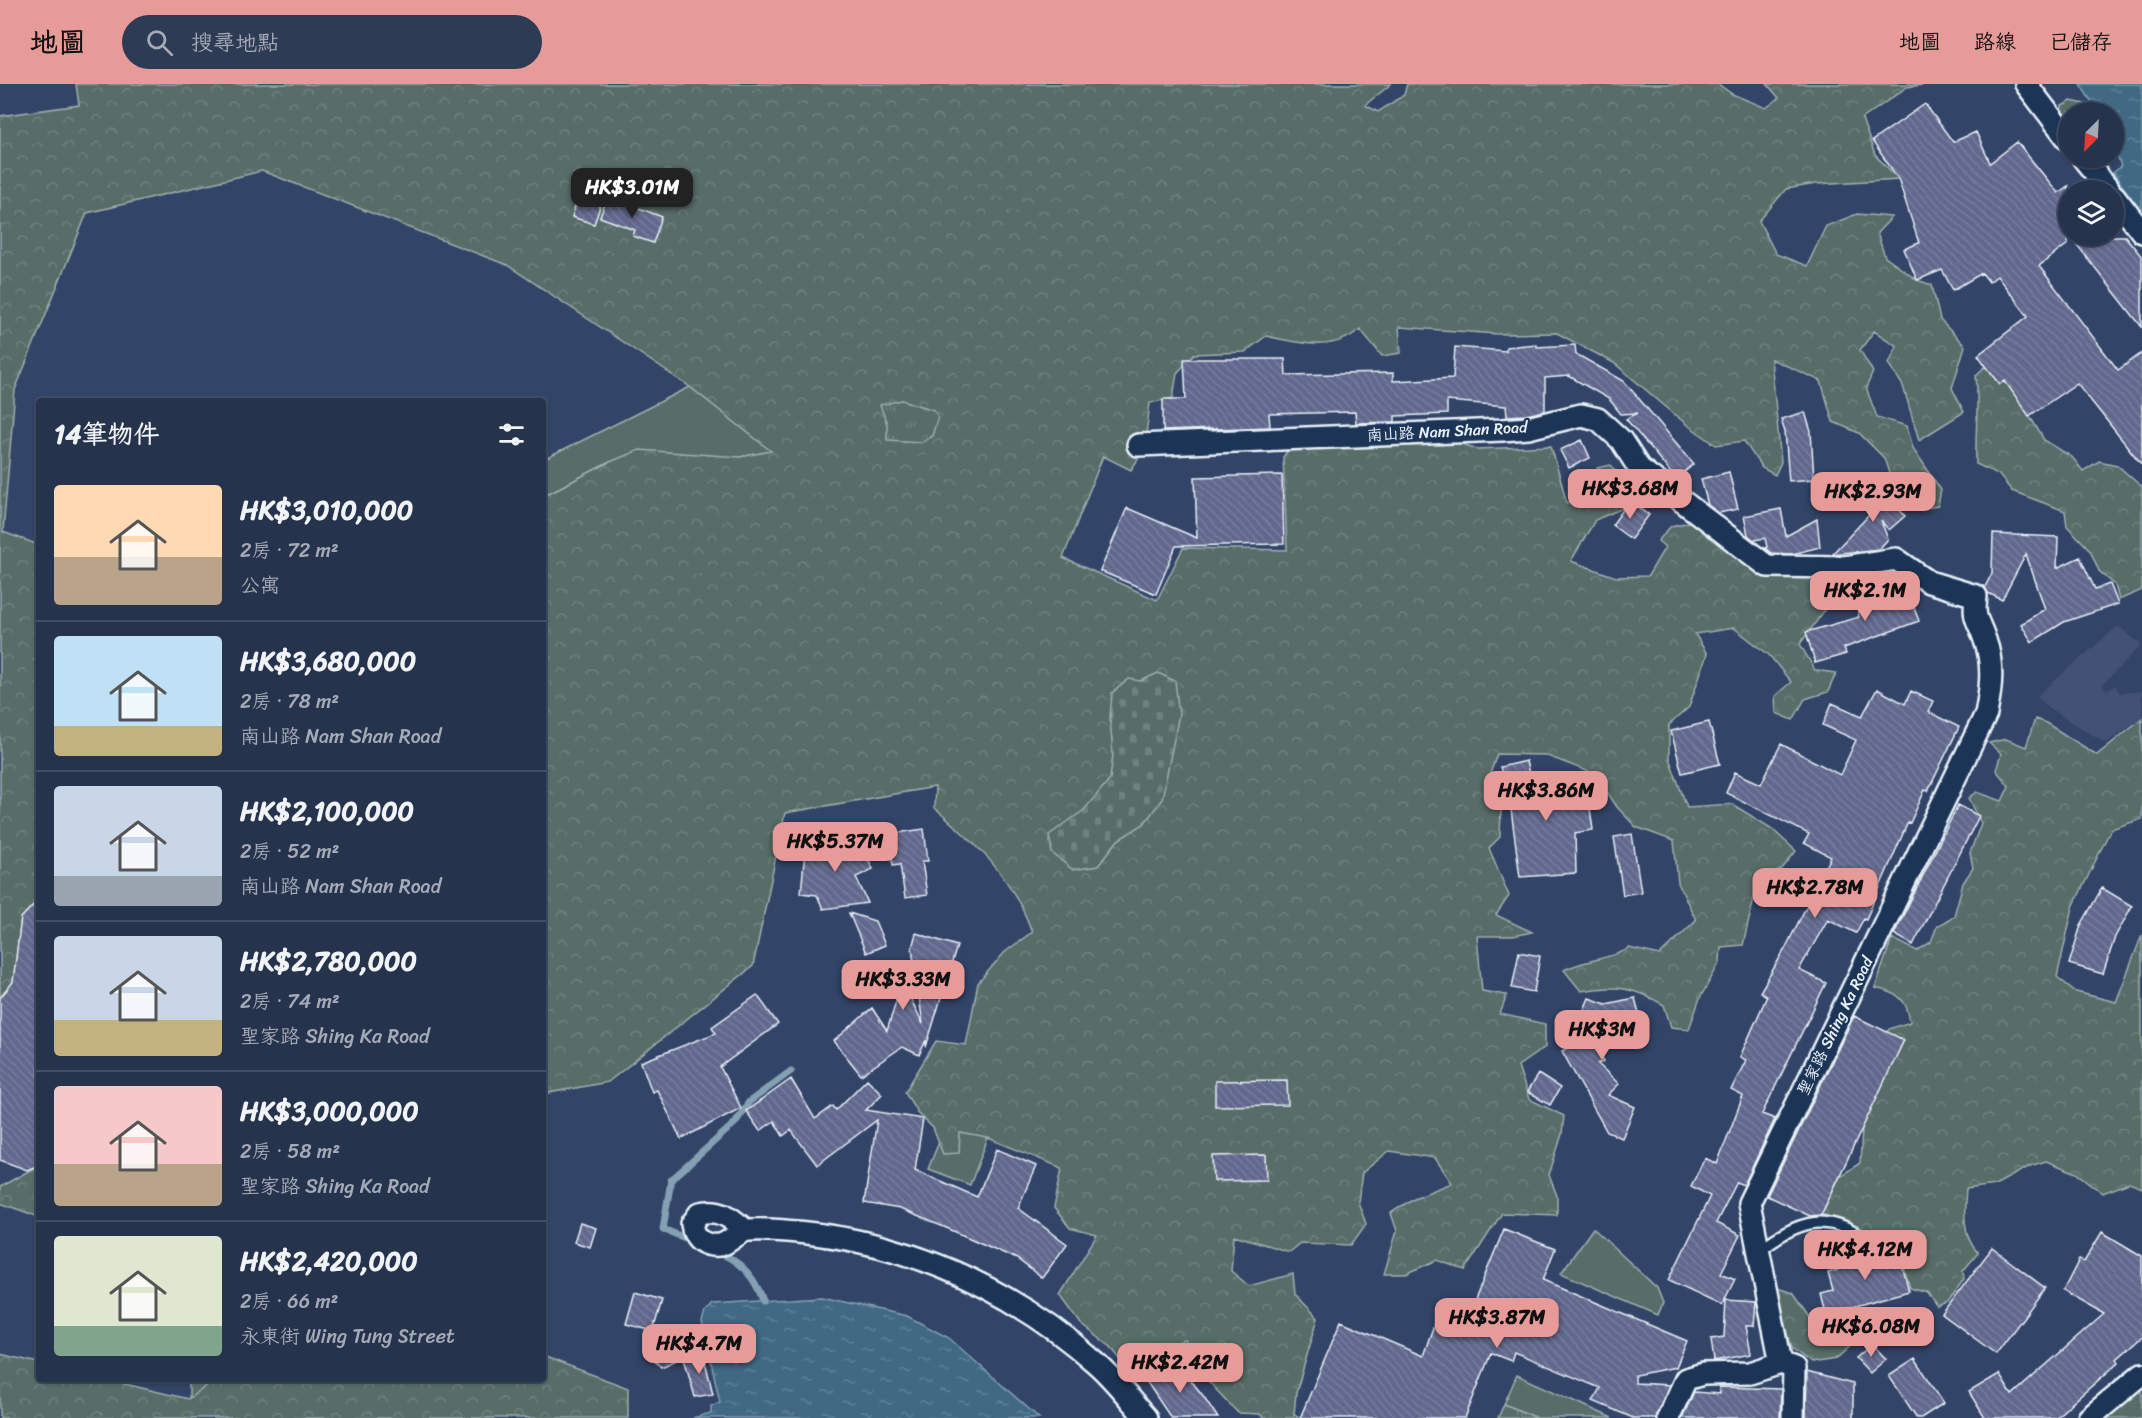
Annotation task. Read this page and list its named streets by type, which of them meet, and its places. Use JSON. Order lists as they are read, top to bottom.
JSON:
{
  "streets": {
    "street": ["南山路 Nam Shan Road", "聖家路 Shing Ka Road"]
  },
  "crossings": [
    ["南山路 Nam Shan Road", "聖家路 Shing Ka Road"]
  ],
  "north": "bottom left",
  "page": {
    "header": "地圖",
    "search": "搜尋地點",
    "nav": ["地圖", "路線", "已儲存"],
    "price": [
      "HK$3.01M",
      "HK$3.68M",
      "HK$2.93M",
      "HK$2.1M",
      "HK$3.86M",
      "HK$5.37M",
      "HK$2.78M",
      "HK$3.33M",
      "HK$3M",
      "HK$4.12M",
      "HK$3.87M",
      "HK$6.08M",
      "HK$4.7M",
      "HK$2.42M"
    ],
    "heading": "14筆物件",
    "list": [
      {
        "name": "HK$3,010,000",
        "note": "2房 · 72 m² · 公寓"
      },
      {
        "name": "HK$3,680,000",
        "note": "2房 · 78 m² · 南山路 Nam Shan Road"
      },
      {
        "name": "HK$2,100,000",
        "note": "2房 · 52 m² · 南山路 Nam Shan Road"
      },
      {
        "name": "HK$2,780,000",
        "note": "2房 · 74 m² · 聖家路 Shing Ka Road"
      },
      {
        "name": "HK$3,000,000",
        "note": "2房 · 58 m² · 聖家路 Shing Ka Road"
      },
      {
        "name": "HK$2,420,000",
        "note": "2房 · 66 m² · 永東街 Wing Tung Street"
      }
    ]
  }
}
